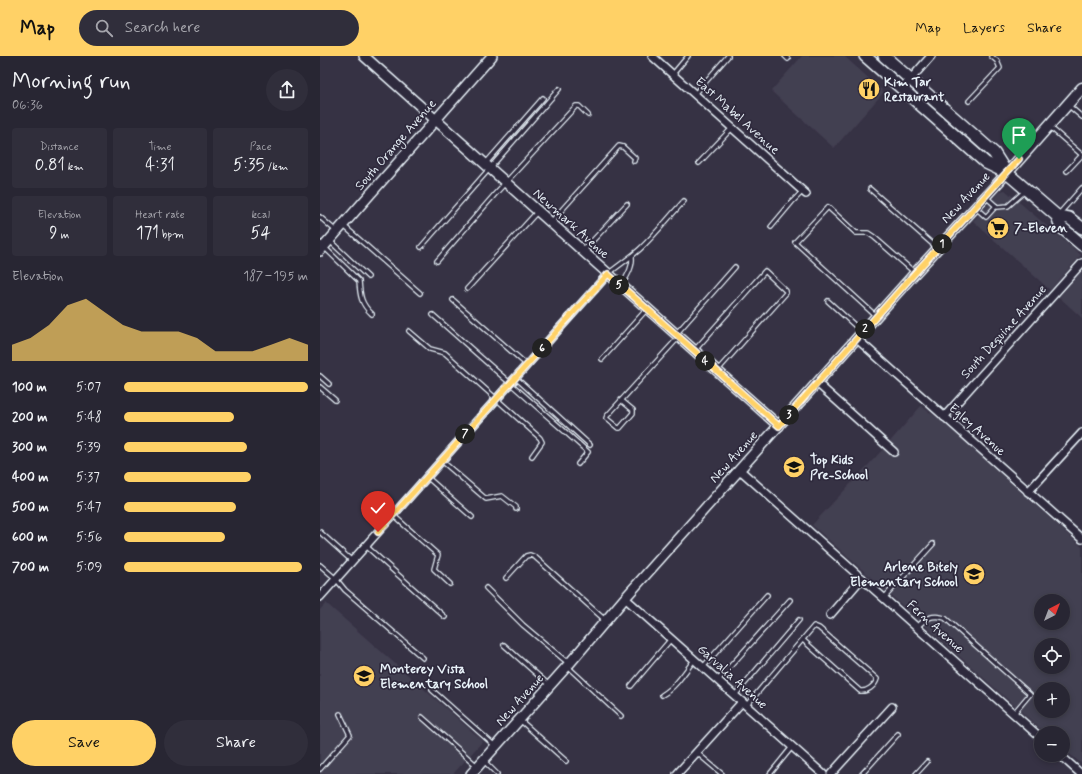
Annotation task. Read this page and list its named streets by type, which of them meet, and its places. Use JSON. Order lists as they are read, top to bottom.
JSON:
{
  "streets": {
    "main road": ["New Avenue"],
    "street": [
      "East Mabel Avenue",
      "South Orange Avenue",
      "Newmark Avenue",
      "South Dequine Avenue",
      "Egley Avenue",
      "Fern Avenue",
      "Garvalia Avenue"
    ]
  },
  "crossings": [
    ["South Orange Avenue", "Newmark Avenue"],
    ["New Avenue", "Newmark Avenue"],
    ["New Avenue", "Egley Avenue"],
    ["New Avenue", "Fern Avenue"],
    ["New Avenue", "Garvalia Avenue"],
    ["South Dequine Avenue", "Egley Avenue"]
  ],
  "places": {
    "restaurant": ["Kim Tar Restaurant"],
    "supermarket": ["7-Eleven"],
    "school or university": ["Top Kids Pre-School", "Arlene Bitely Elementary School", "Monterey Vista Elementary School"]
  },
  "north": "top right",
  "page": {
    "header": "Map",
    "search": "Search here",
    "nav": ["Map", "Layers", "Share"],
    "heading": ["Morning run", "06:36"],
    "stats": [
      ["Distance", "0.81 km"],
      ["Time", "4:31"],
      ["Pace", "5:35 /km"],
      ["Elevation", "9 m"],
      ["Heart rate", "171 bpm"],
      ["kcal", "54"]
    ],
    "pins": [
      "1",
      "5",
      "2",
      "6",
      "4",
      "3",
      "7"
    ],
    "chart": ["Elevation", "187–195 m"],
    "list": [
      {
        "name": "100 m",
        "note": "5:07"
      },
      {
        "name": "200 m",
        "note": "5:48"
      },
      {
        "name": "300 m",
        "note": "5:39"
      },
      {
        "name": "400 m",
        "note": "5:37"
      },
      {
        "name": "500 m",
        "note": "5:47"
      },
      {
        "name": "600 m",
        "note": "5:56"
      },
      {
        "name": "700 m",
        "note": "5:09"
      }
    ],
    "map_buttons": ["+", "−"],
    "buttons": ["Save", "Share"]
  }
}
